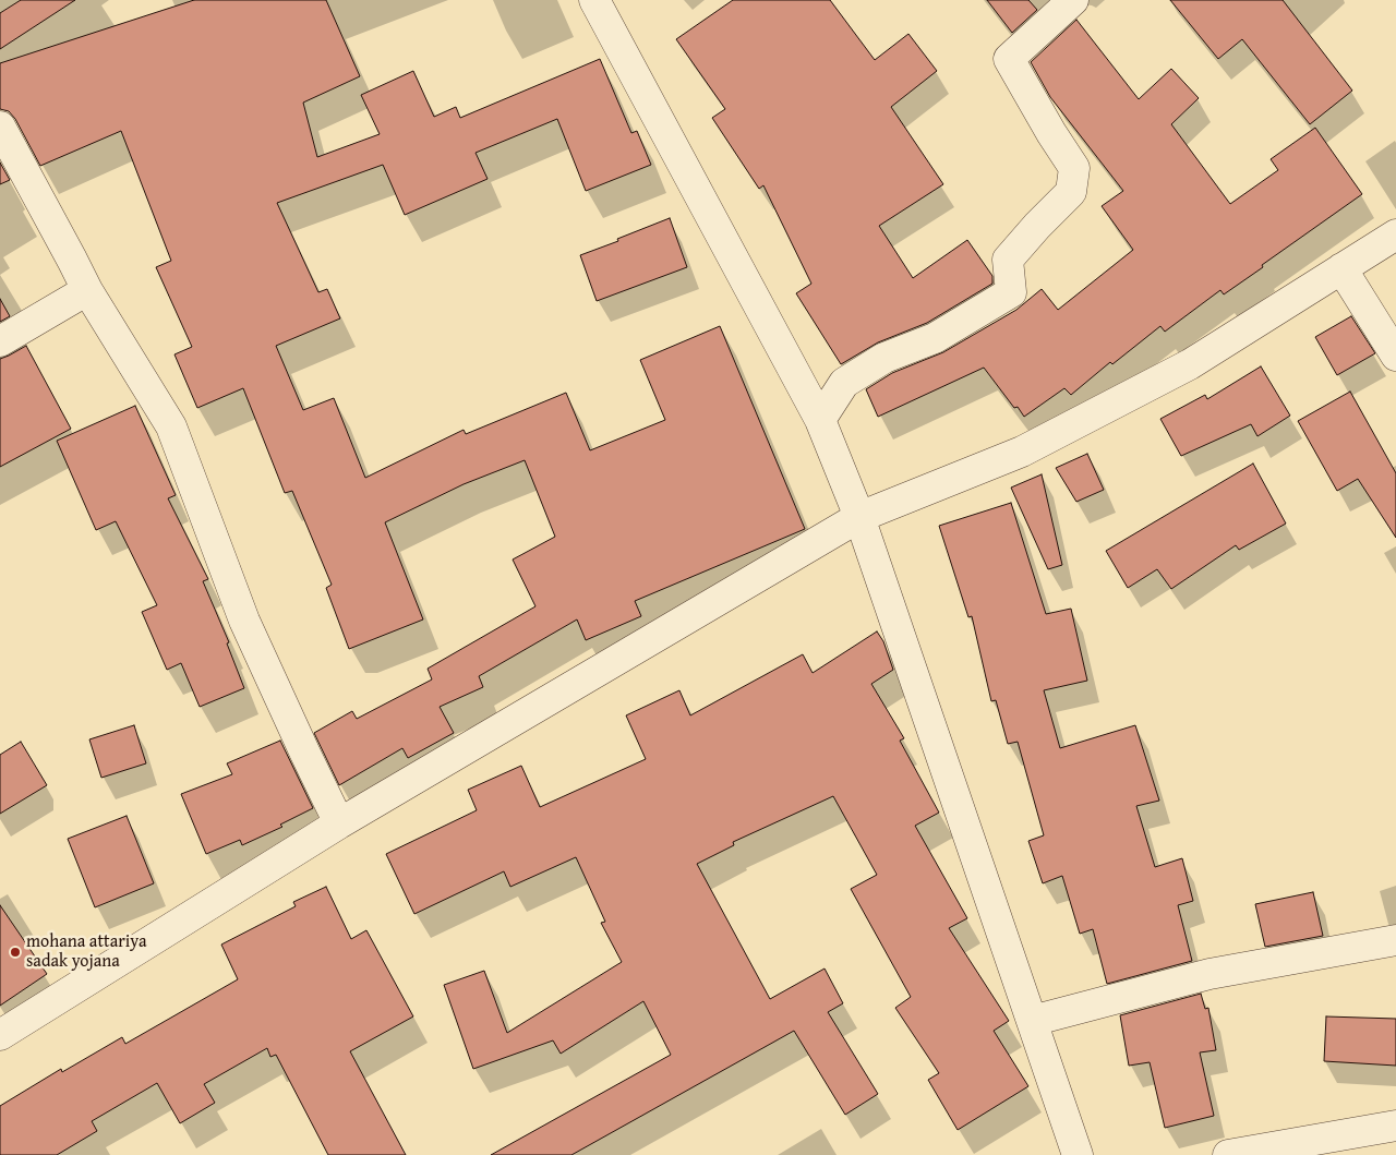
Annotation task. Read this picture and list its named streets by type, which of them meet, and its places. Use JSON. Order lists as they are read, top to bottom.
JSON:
{
  "places": ["mohana attariya sadak yojana"]
}
